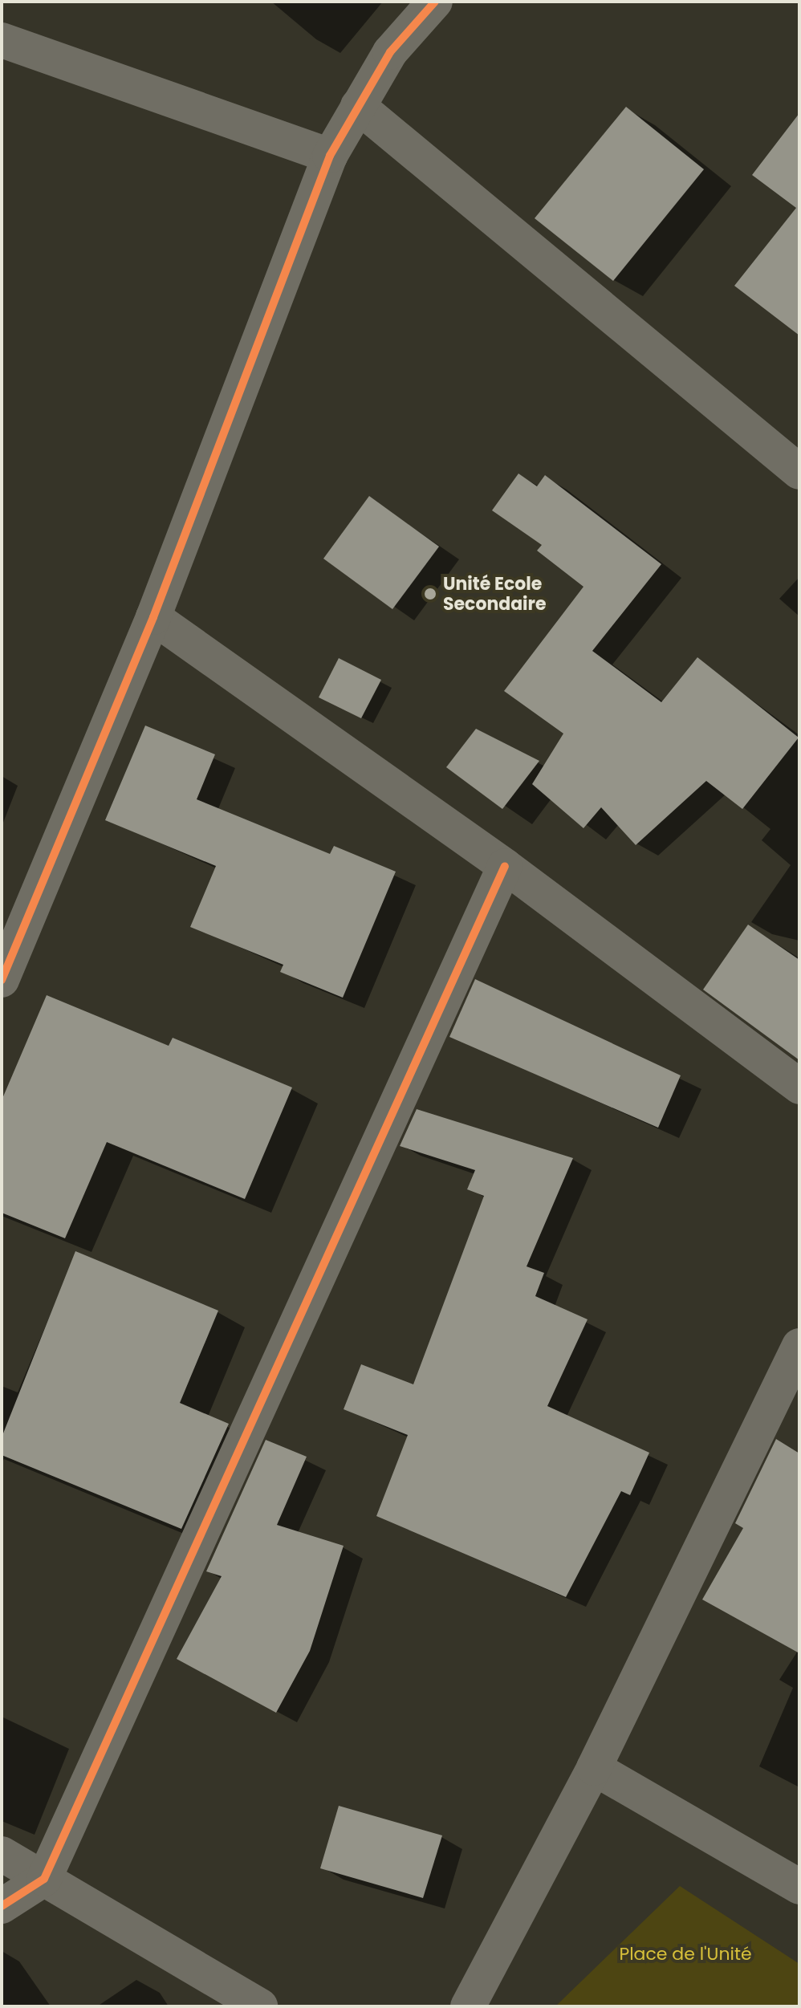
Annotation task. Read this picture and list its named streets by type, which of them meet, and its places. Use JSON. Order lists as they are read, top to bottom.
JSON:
{
  "parks": ["Place de l'Unité"],
  "places": ["Unité Ecole Secondaire"]
}
